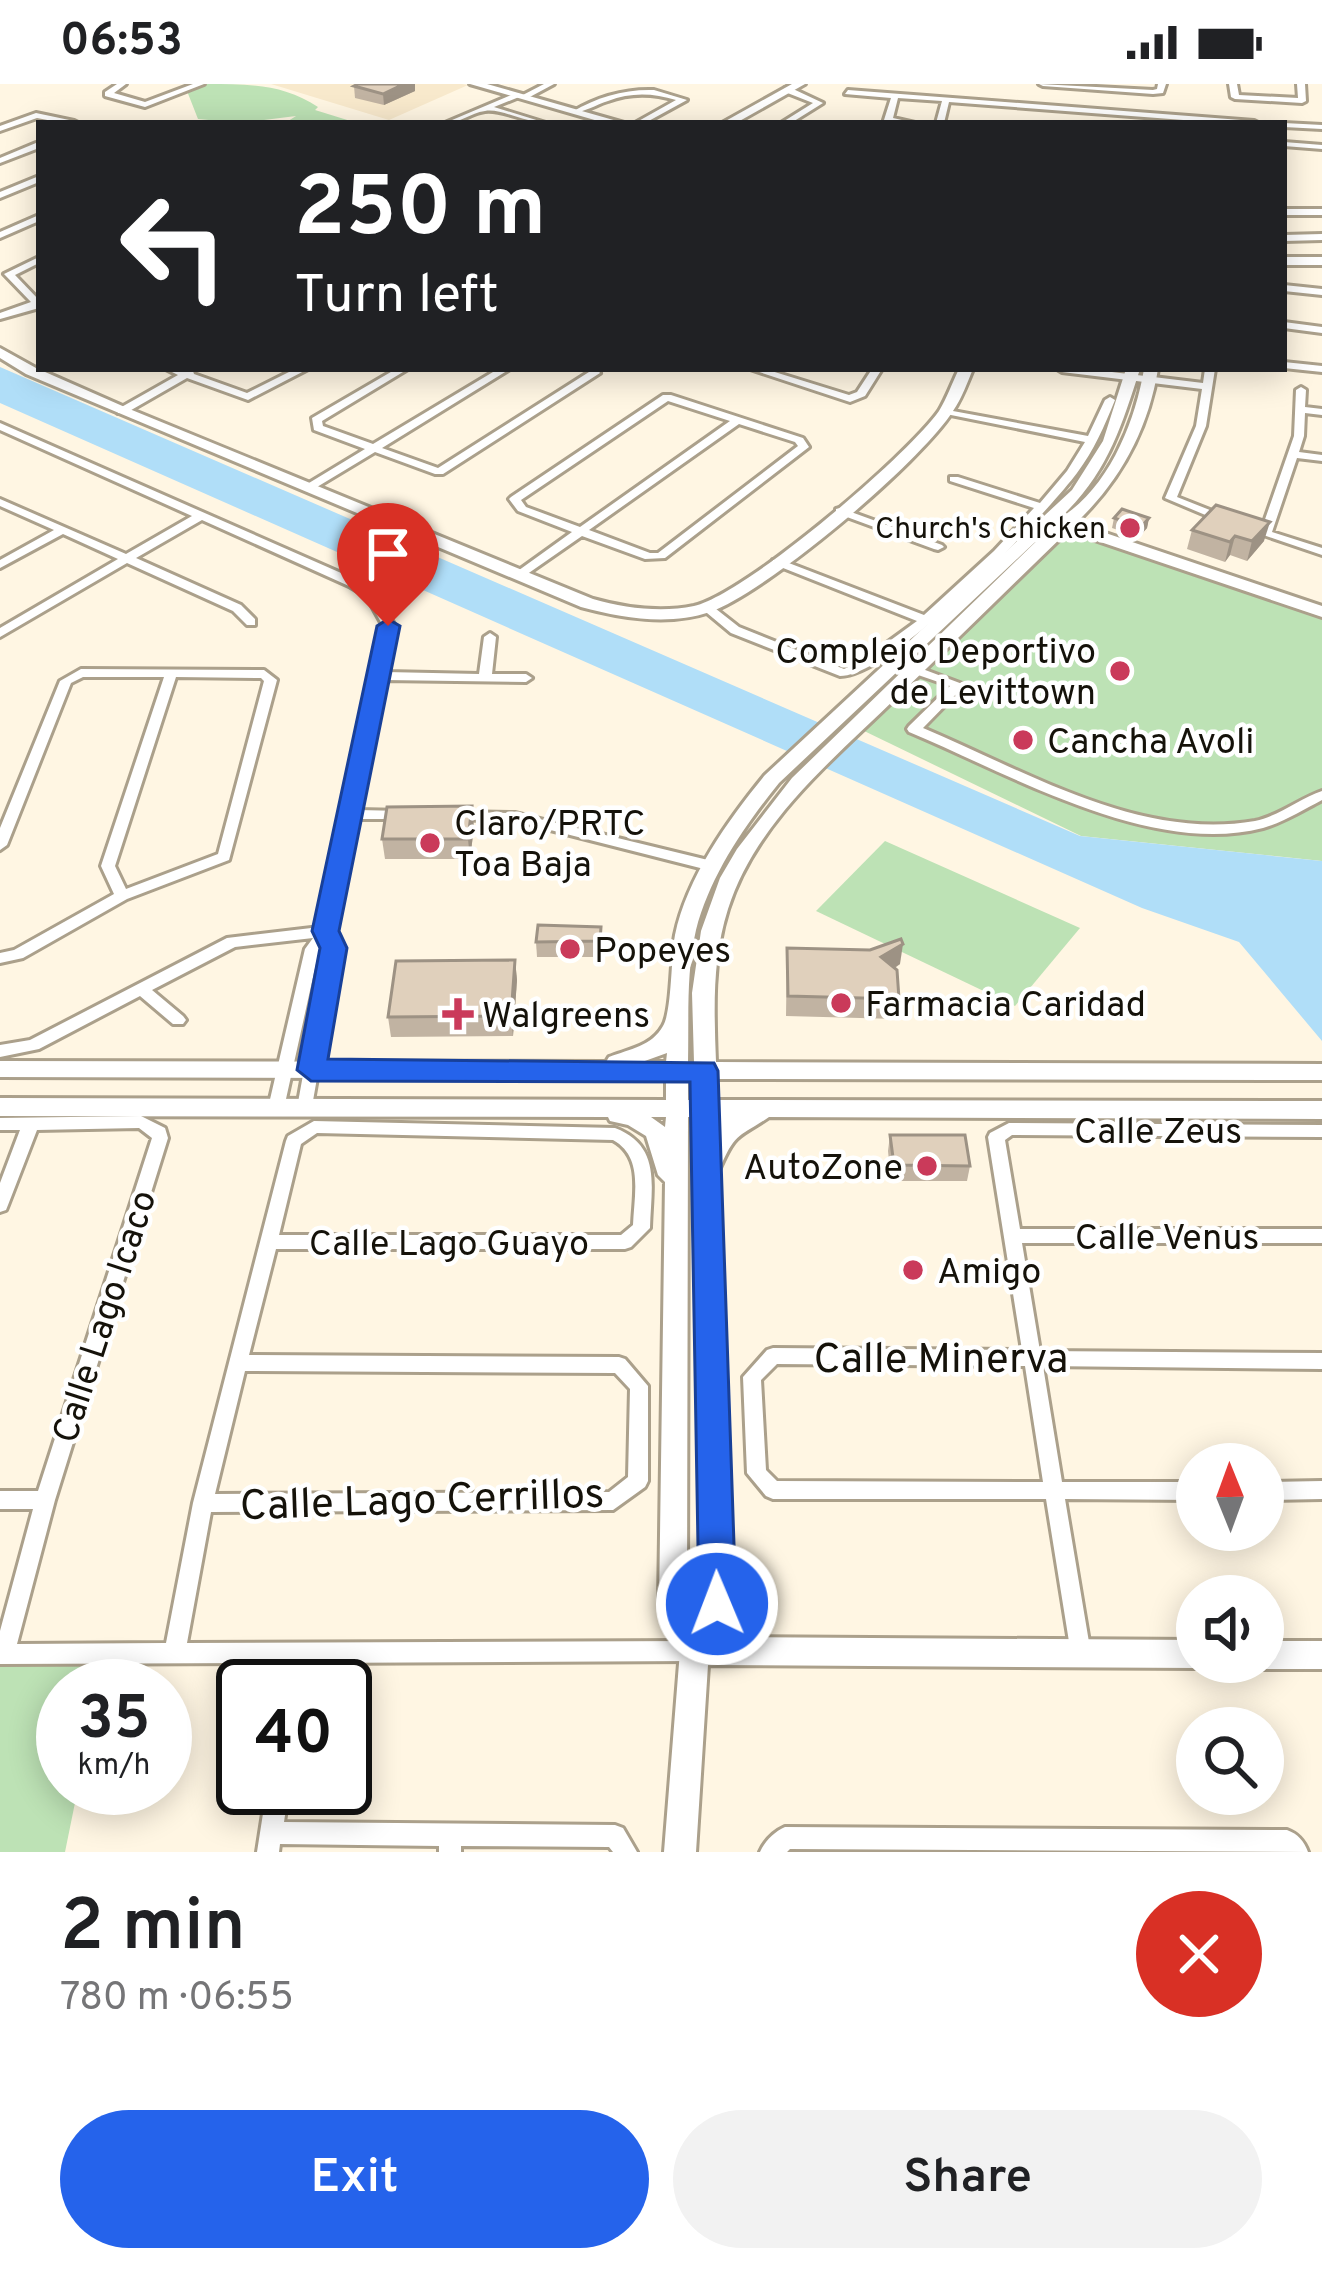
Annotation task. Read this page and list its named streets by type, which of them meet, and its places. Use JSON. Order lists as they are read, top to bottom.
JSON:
{
  "streets": {
    "street": [
      "Calle Zeus",
      "Calle Venus",
      "Calle Lago Guayo",
      "Calle Lago Icaco",
      "Calle Minerva",
      "Calle Lago Cerrillos"
    ]
  },
  "crossings": [
    ["Calle Zeus", "Calle Venus"]
  ],
  "places": {
    "other": [
      "Church's Chicken",
      "Complejo Deportivo de Levittown",
      "Cancha Avoli",
      "Claro/PRTC Toa Baja",
      "Popeyes",
      "Farmacia Caridad",
      "AutoZone",
      "Amigo"
    ],
    "health": ["Walgreens"]
  },
  "north": "top",
  "page": {
    "status": "06:53",
    "turn": ["250 m", "Turn left"],
    "speed": "35 km/h",
    "limit": "40",
    "heading": ["2 min", "780 m · 06:55"],
    "buttons": ["Exit", "Share"]
  }
}
